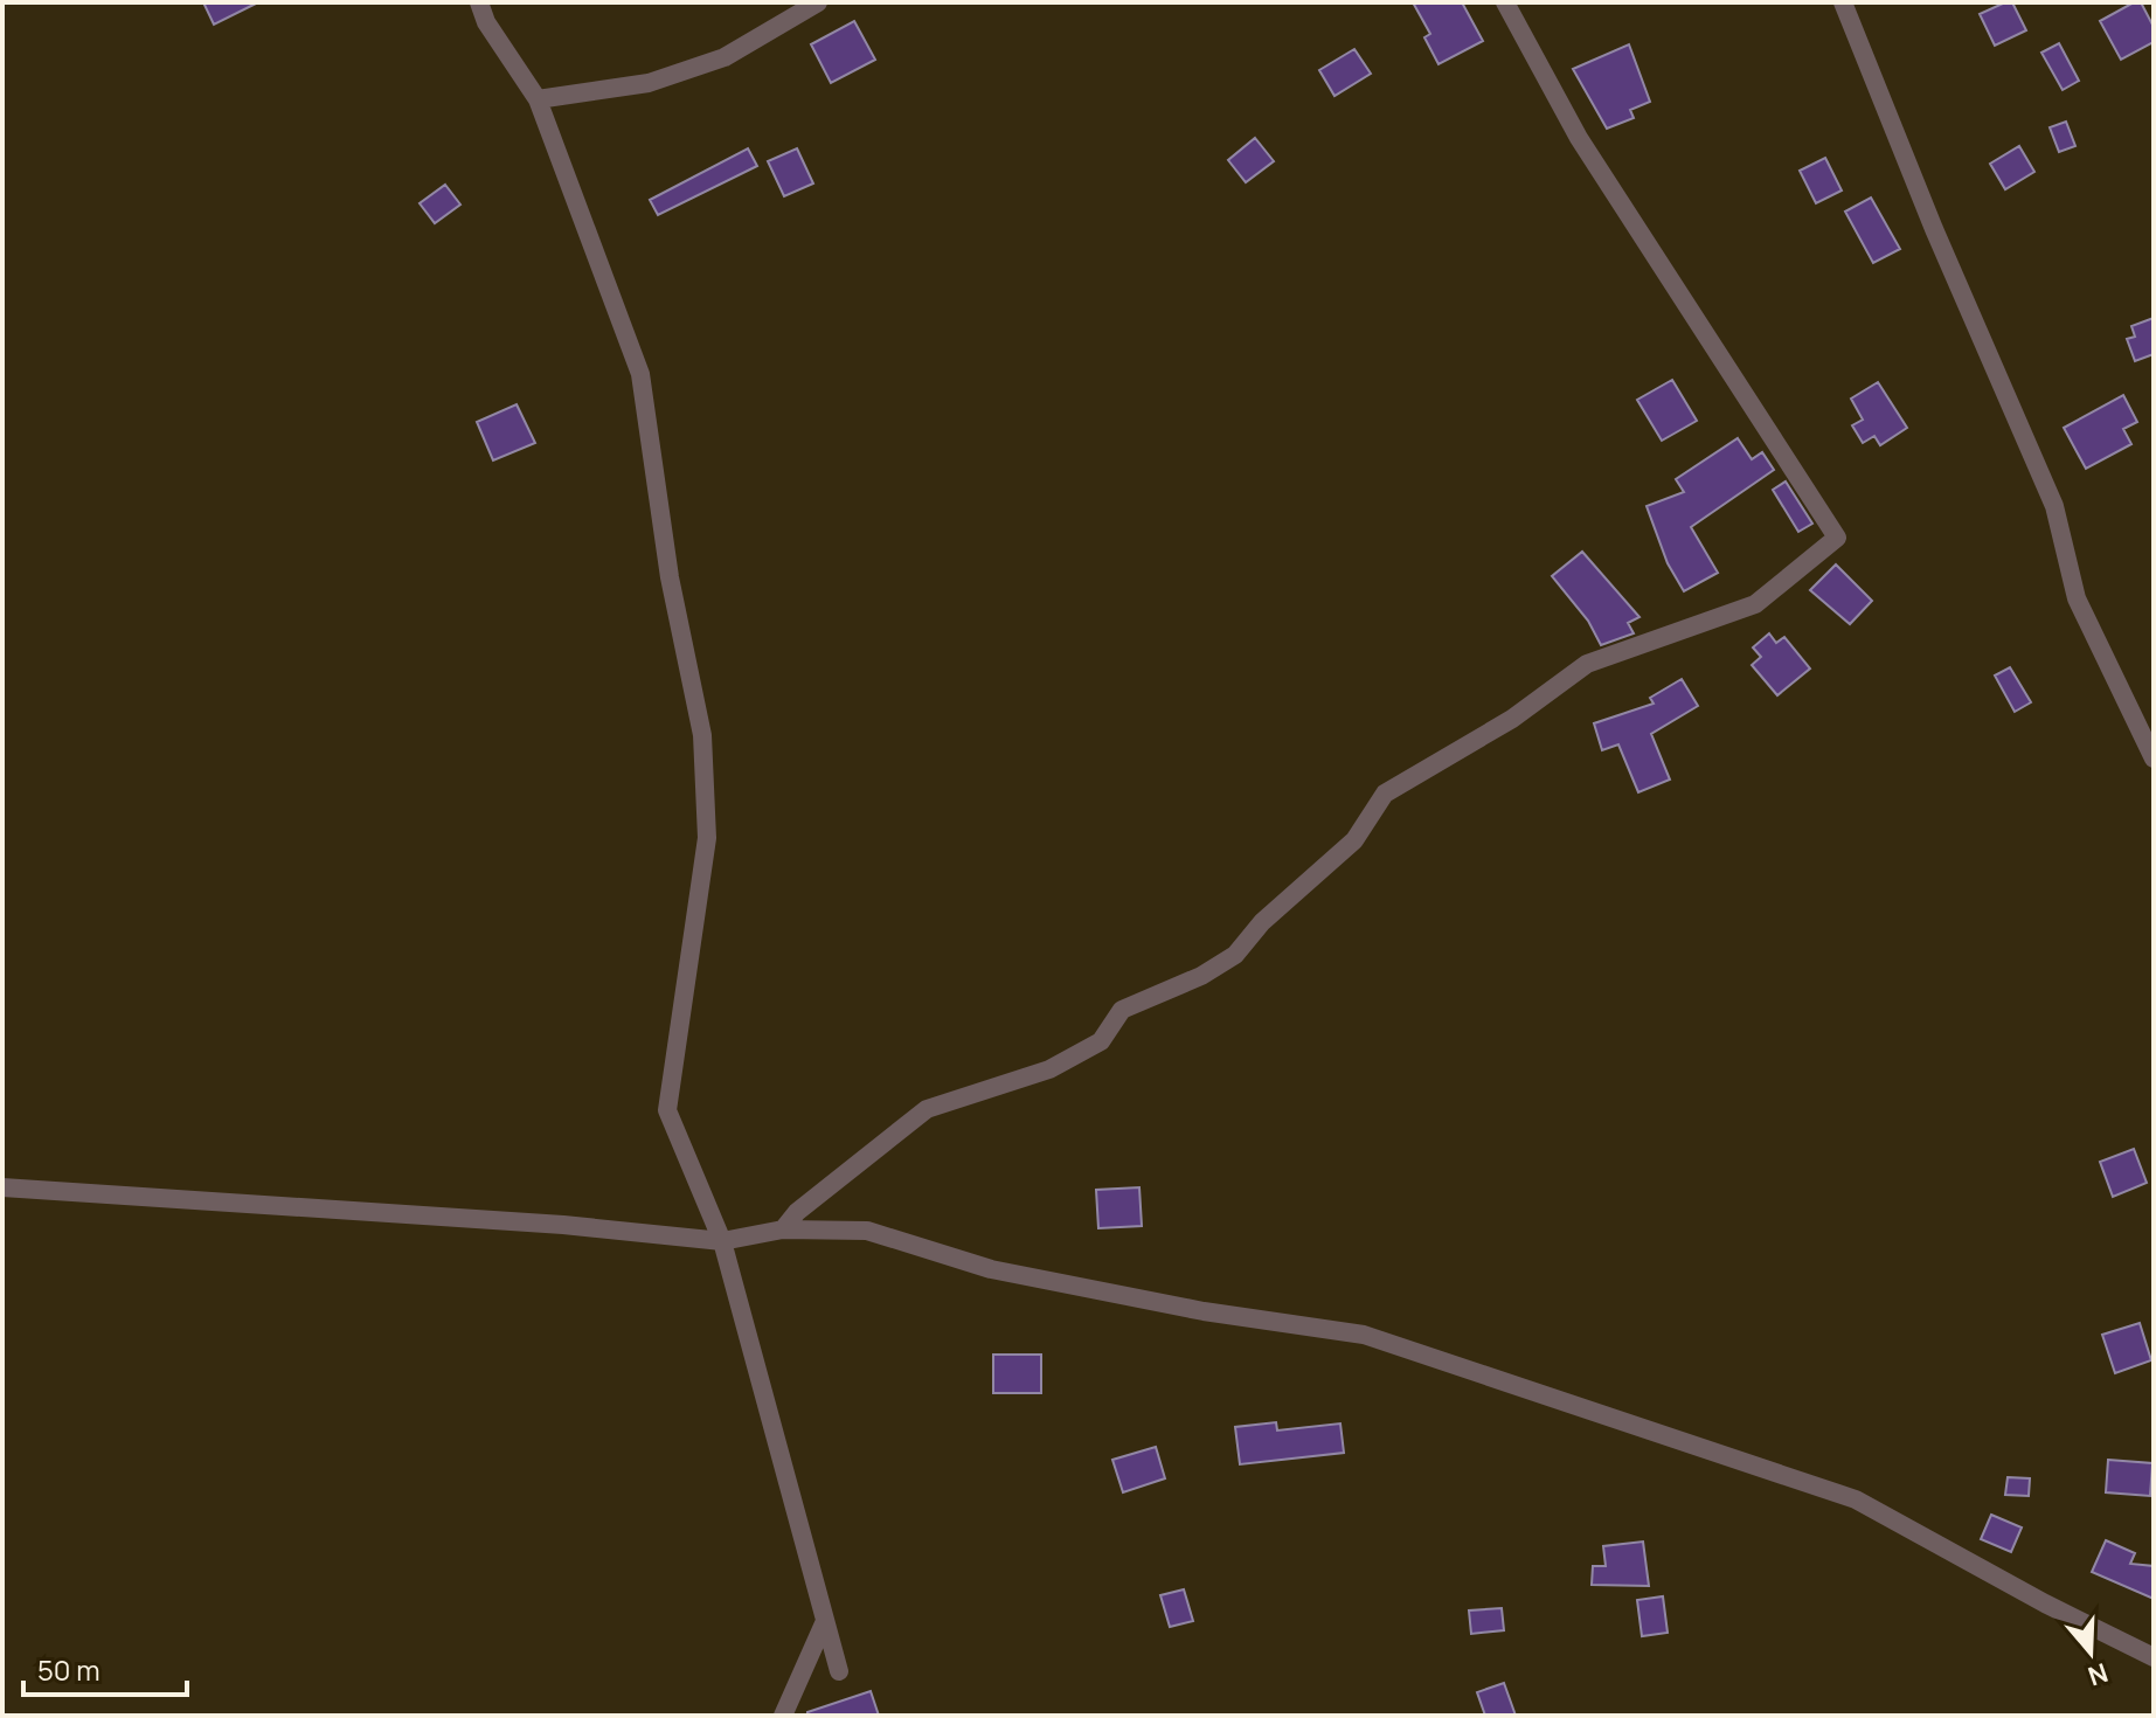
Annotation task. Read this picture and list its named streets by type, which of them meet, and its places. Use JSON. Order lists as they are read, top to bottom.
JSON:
{
  "scale_bar": "50 m",
  "north": "bottom"
}
